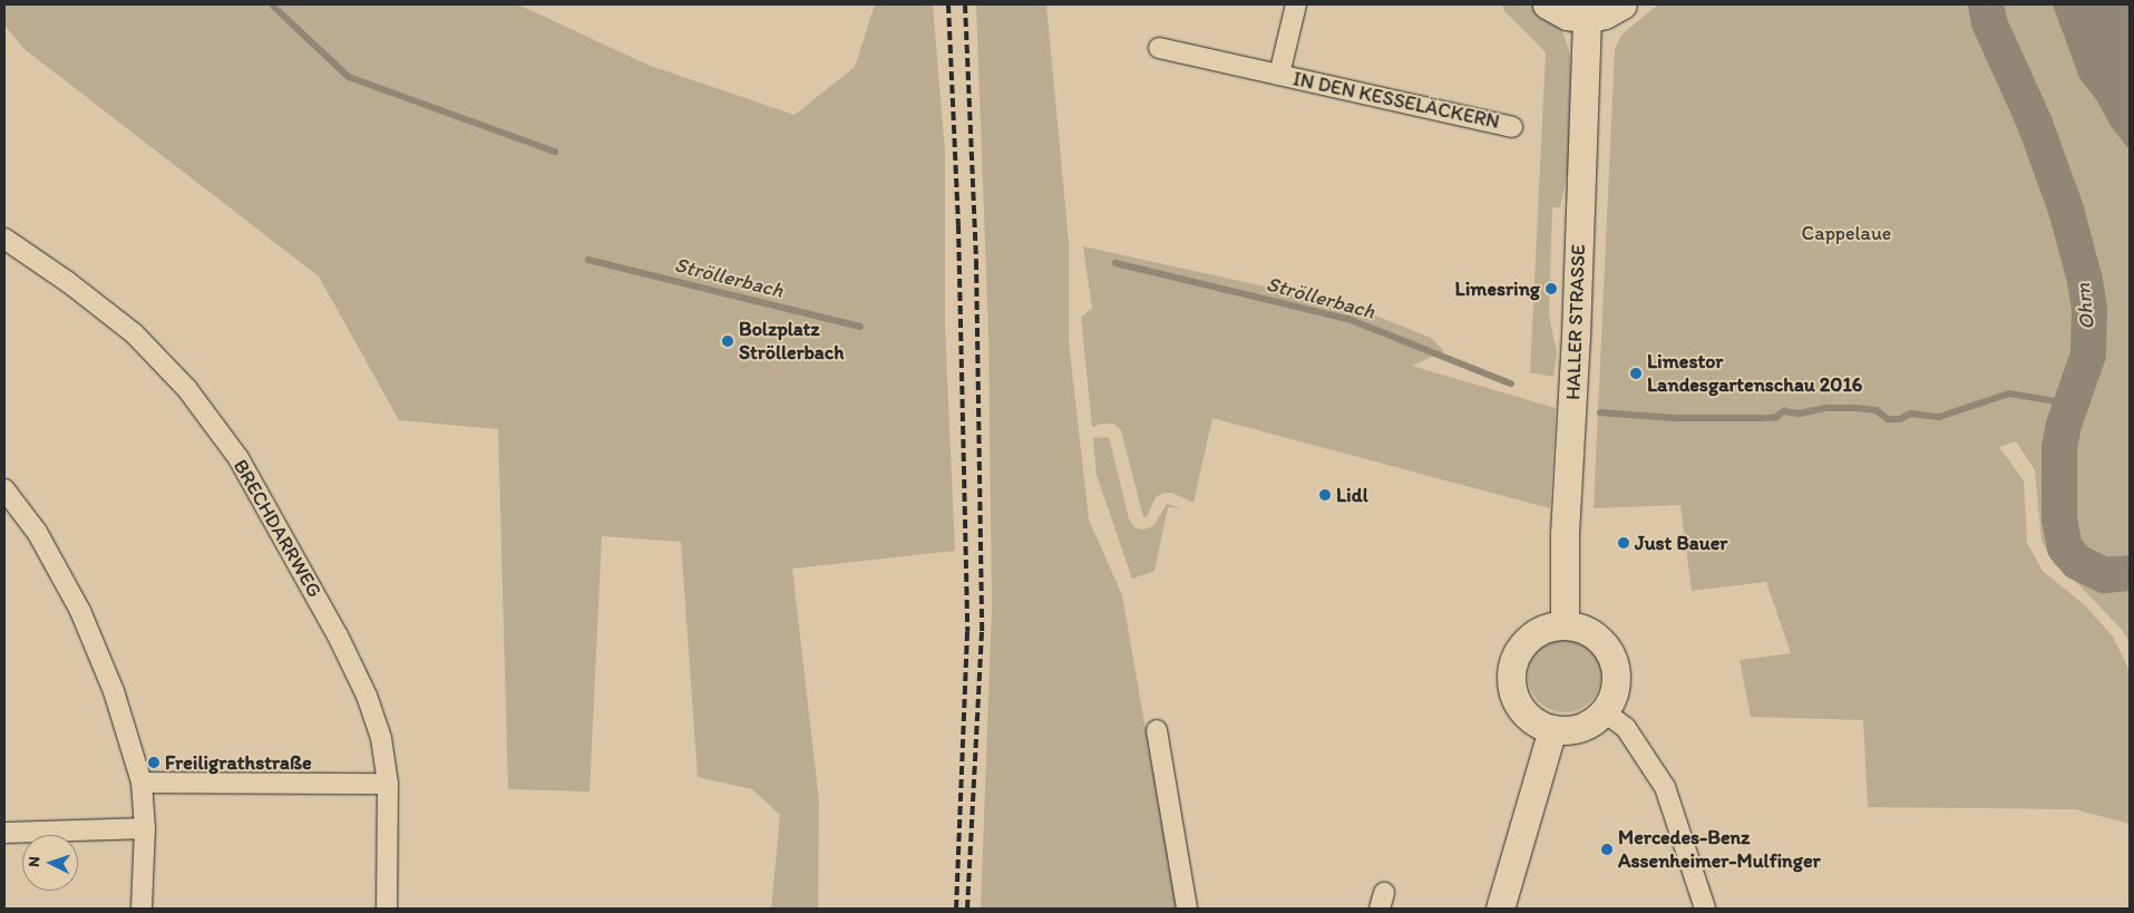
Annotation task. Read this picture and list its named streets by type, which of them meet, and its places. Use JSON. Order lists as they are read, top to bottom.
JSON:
{
  "streets": {
    "main road": ["HALLER STRASSE"],
    "street": ["IN DEN KESSELÄCKERN", "BRECHDARRWEG"]
  },
  "water": ["Ströllerbach", "Ohrn"],
  "parks": ["Cappelaue"],
  "places": [
    "Limesring",
    "Bolzplatz Ströllerbach",
    "Limestor Landesgartenschau 2016",
    "Lidl",
    "Just Bauer",
    "Freiligrathstraße",
    "Mercedes-Benz Assenheimer-Mulfinger"
  ],
  "north": "left"
}
